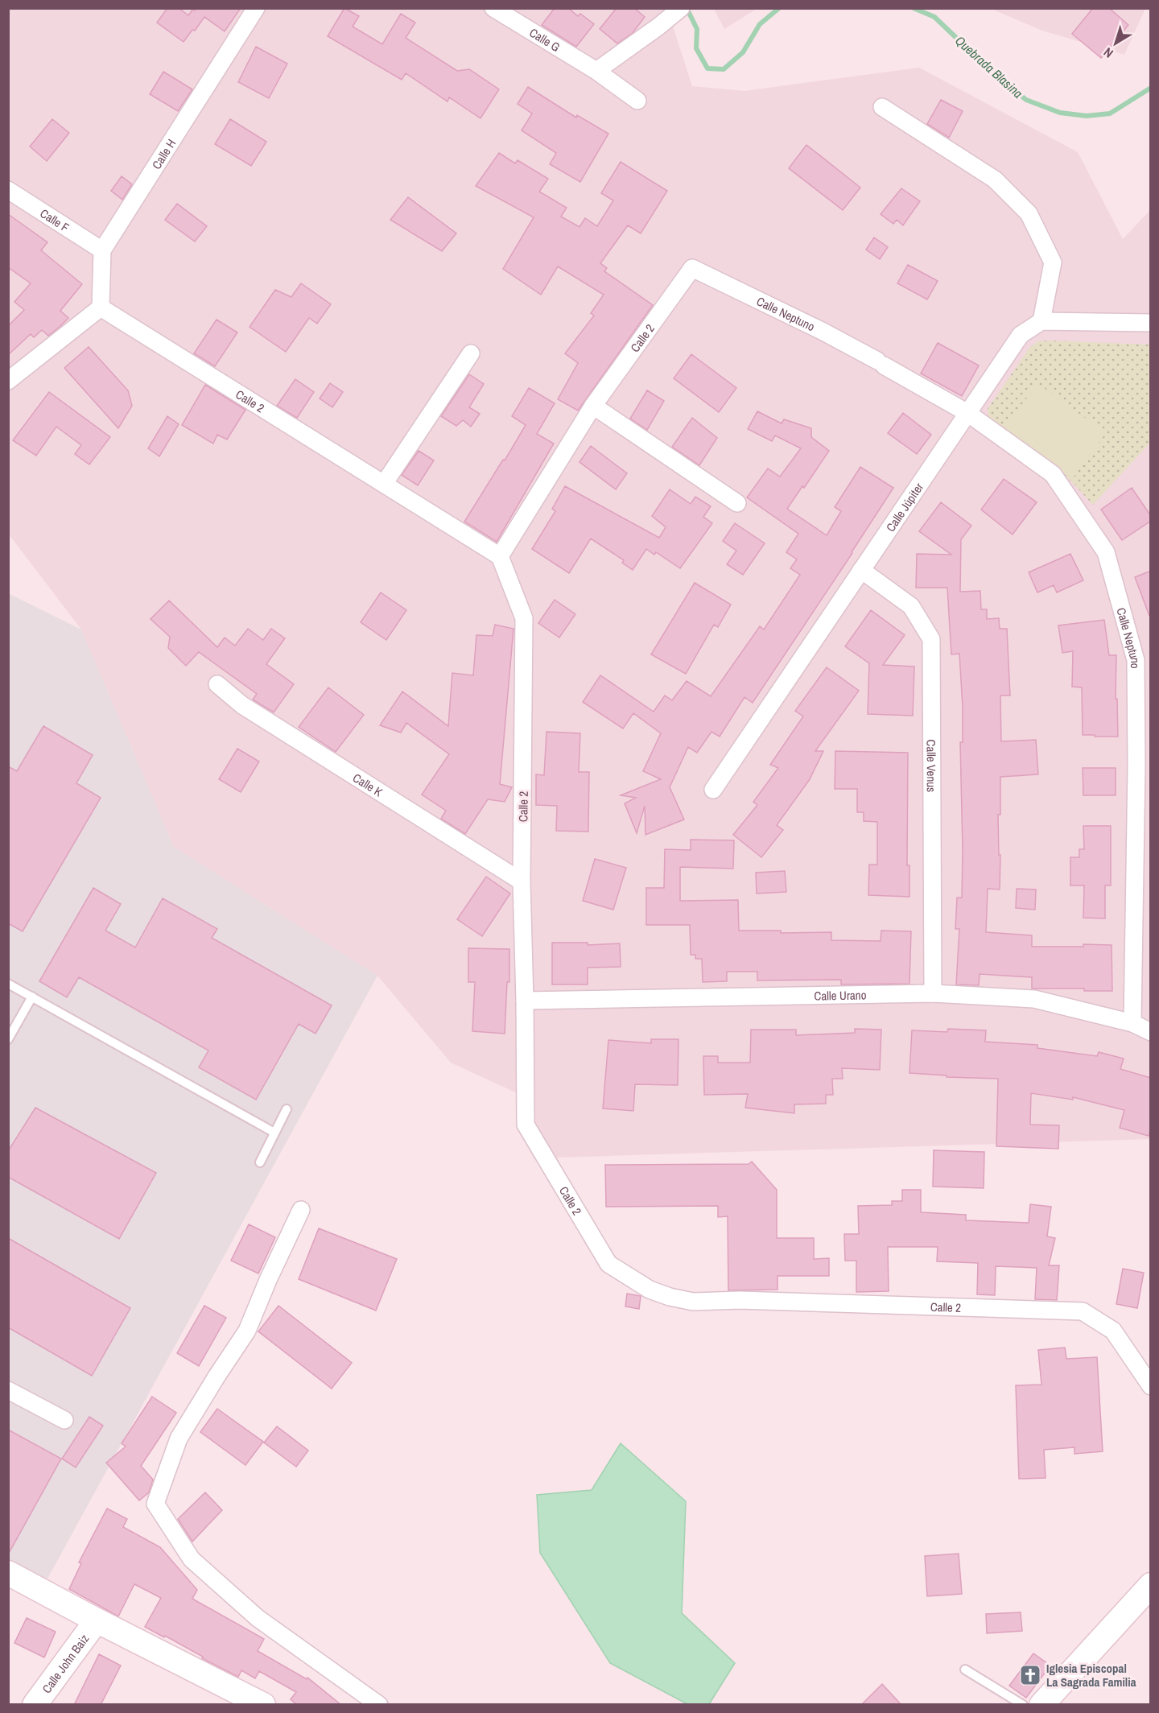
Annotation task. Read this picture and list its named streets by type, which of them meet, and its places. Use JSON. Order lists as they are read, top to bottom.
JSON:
{
  "streets": {
    "street": [
      "Calle G",
      "Calle H",
      "Calle F",
      "Calle Neptuno",
      "Calle 2",
      "Calle Júpiter",
      "Calle Venus",
      "Calle K",
      "Calle Urano",
      "Calle John Baiz"
    ]
  },
  "crossings": [
    ["Calle H", "Calle F"],
    ["Calle Neptuno", "Calle 2"],
    ["Calle Neptuno", "Calle Júpiter"],
    ["Calle Neptuno", "Calle Urano"],
    ["Calle 2", "Calle K"],
    ["Calle 2", "Calle Urano"],
    ["Calle Júpiter", "Calle Venus"],
    ["Calle Venus", "Calle Urano"]
  ],
  "water": ["Quebrada Blasina"],
  "places": {
    "church": ["Iglesia Episcopal La Sagrada Familia"]
  },
  "north": "bottom left"
}
